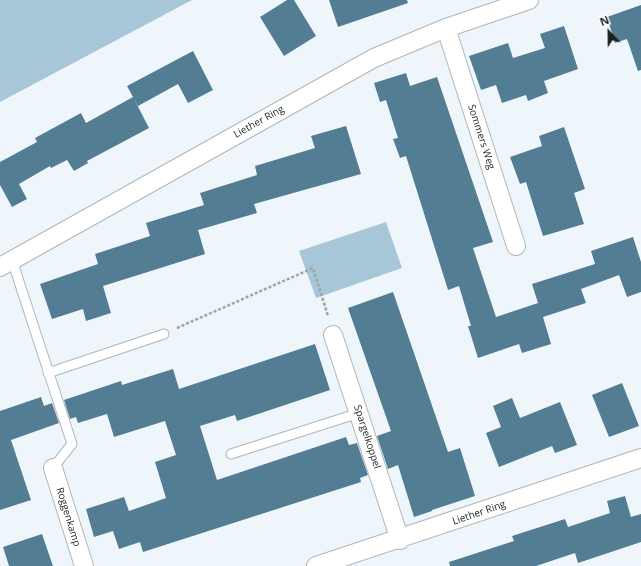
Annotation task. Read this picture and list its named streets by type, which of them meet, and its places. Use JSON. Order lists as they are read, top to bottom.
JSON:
{
  "streets": {
    "street": [
      "Liether Ring",
      "Sommers Weg",
      "Spargelkoppel",
      "Roggenkamp"
    ]
  },
  "crossings": [
    ["Liether Ring", "Sommers Weg"],
    ["Liether Ring", "Spargelkoppel"]
  ],
  "north": "top"
}
